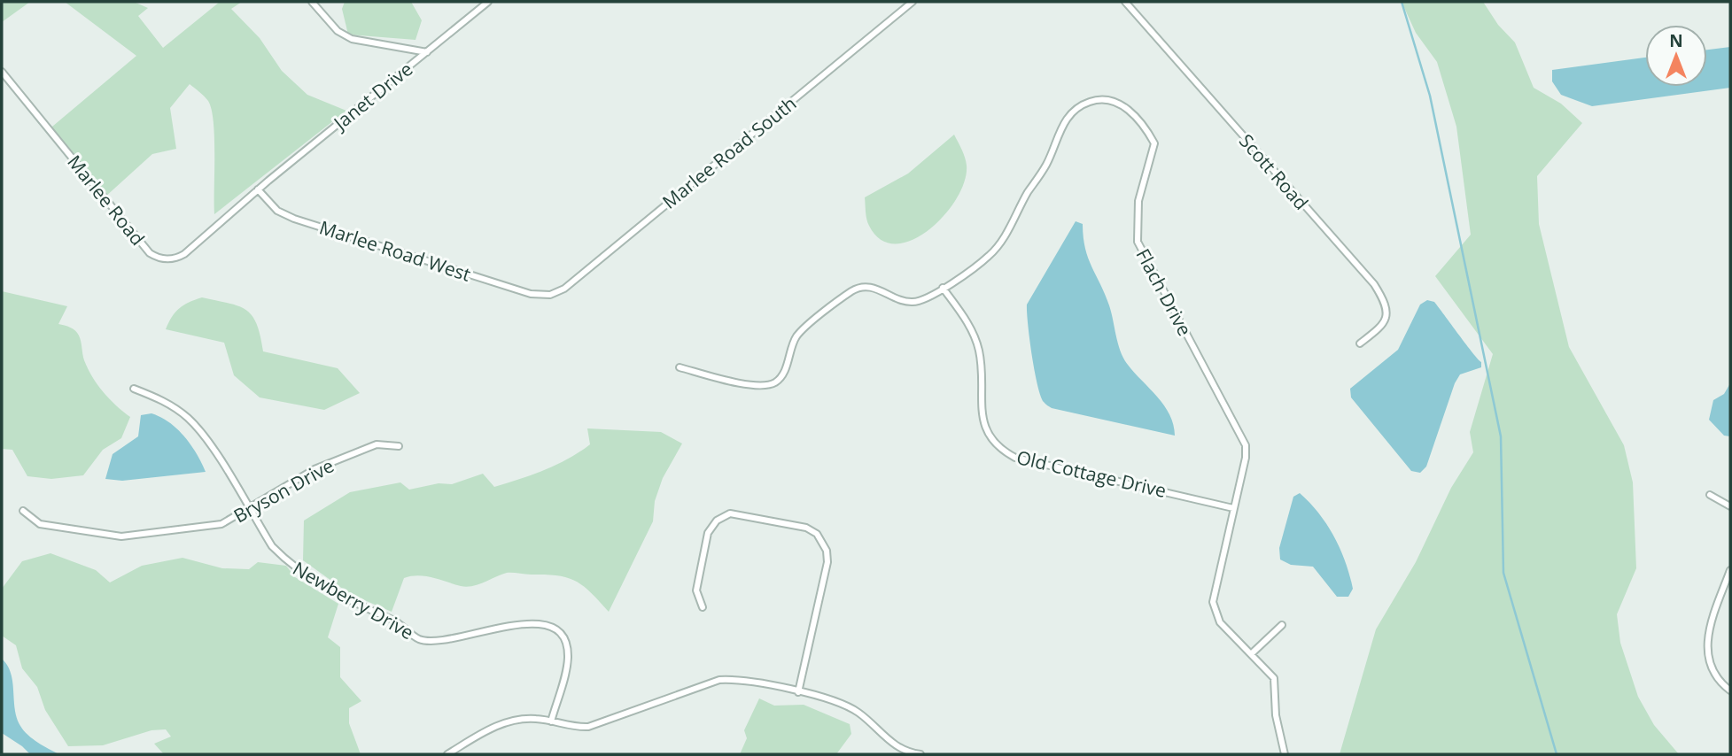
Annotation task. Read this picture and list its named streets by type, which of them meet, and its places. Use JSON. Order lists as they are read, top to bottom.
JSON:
{
  "streets": {
    "street": [
      "Janet Drive",
      "Marlee Road South",
      "Scott Road",
      "Marlee Road",
      "Marlee Road West",
      "Flach Drive",
      "Old Cottage Drive",
      "Bryson Drive",
      "Newberry Drive"
    ]
  },
  "crossings": [
    ["Janet Drive", "Marlee Road"],
    ["Janet Drive", "Marlee Road West"],
    ["Marlee Road South", "Marlee Road West"],
    ["Marlee Road", "Marlee Road West"],
    ["Flach Drive", "Old Cottage Drive"],
    ["Bryson Drive", "Newberry Drive"]
  ],
  "north": "top"
}
